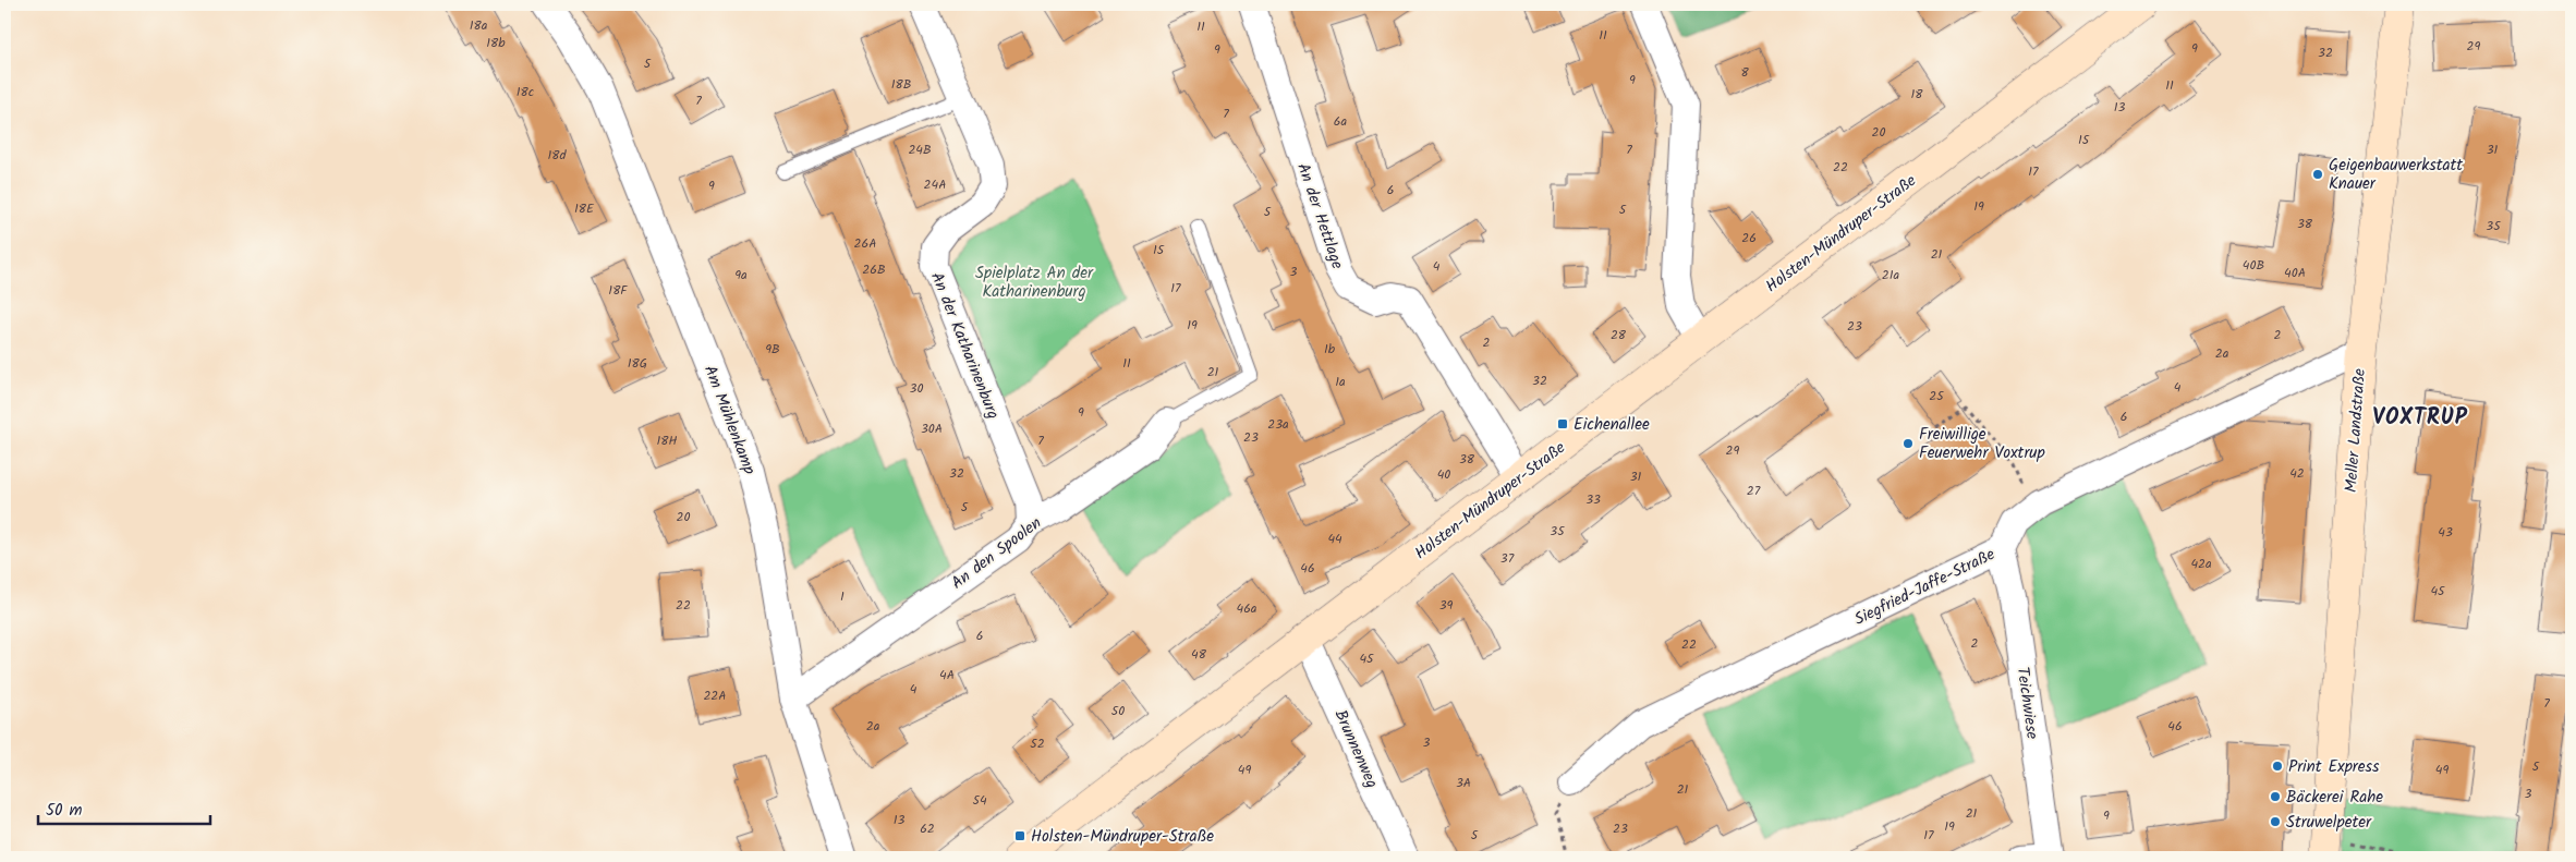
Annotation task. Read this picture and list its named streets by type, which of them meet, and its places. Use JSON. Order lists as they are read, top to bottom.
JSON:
{
  "streets": {
    "street": [
      "An der Hettlage",
      "Holsten-Mündruper-Straße",
      "An der Katharinenburg",
      "Am Mühlenkamp",
      "Meller Landstraße",
      "An den Spoolen",
      "Siegfried-Jaffe-Straße",
      "Teichwiese",
      "Brunnenweg"
    ]
  },
  "crossings": [
    ["An der Hettlage", "Holsten-Mündruper-Straße"],
    ["Holsten-Mündruper-Straße", "Brunnenweg"],
    ["An der Katharinenburg", "An den Spoolen"],
    ["Am Mühlenkamp", "An den Spoolen"],
    ["Meller Landstraße", "Siegfried-Jaffe-Straße"],
    ["Siegfried-Jaffe-Straße", "Teichwiese"]
  ],
  "districts": ["VOXTRUP"],
  "parks": ["Spielplatz An der Katharinenburg"],
  "places": {
    "other": [
      "Geigenbauwerkstatt Knauer",
      "Freiwillige Feuerwehr Voxtrup",
      "Print Express",
      "Bäckerei Rahe",
      "Struwelpeter"
    ],
    "transit": ["Eichenallee", "Holsten-Mündruper-Straße"]
  },
  "house_numbers": [
    "18a",
    "11",
    "11",
    "18b",
    "29",
    "9",
    "9",
    "32",
    "5",
    "8",
    "9",
    "18B",
    "11",
    "18c",
    "18",
    "7",
    "13",
    "7",
    "6a",
    "20",
    "15",
    "24B",
    "7",
    "31",
    "18d",
    "22",
    "17",
    "24A",
    "9",
    "6",
    "19",
    "18E",
    "5",
    "5",
    "38",
    "35",
    "26",
    "26A",
    "15",
    "21",
    "40B",
    "4",
    "26B",
    "3",
    "40A",
    "9a",
    "21a",
    "17",
    "18F",
    "19",
    "23",
    "28",
    "2",
    "2",
    "9B",
    "1b",
    "2a",
    "18G",
    "11",
    "21",
    "32",
    "1a",
    "4",
    "30",
    "25",
    "9",
    "6",
    "23a",
    "30A",
    "23",
    "18H",
    "7",
    "29",
    "38",
    "32",
    "42",
    "40",
    "31",
    "27",
    "33",
    "5",
    "20",
    "35",
    "43",
    "44",
    "37",
    "42a",
    "46",
    "45",
    "1",
    "22",
    "39",
    "46a",
    "6",
    "2",
    "22",
    "48",
    "45",
    "4A",
    "4",
    "22A",
    "7",
    "50",
    "2a",
    "46",
    "3",
    "52",
    "5",
    "49",
    "49",
    "3A",
    "21",
    "3",
    "54",
    "21",
    "9",
    "13",
    "19",
    "62",
    "23",
    "5",
    "17"
  ],
  "scale_bar": "50 m"
}
